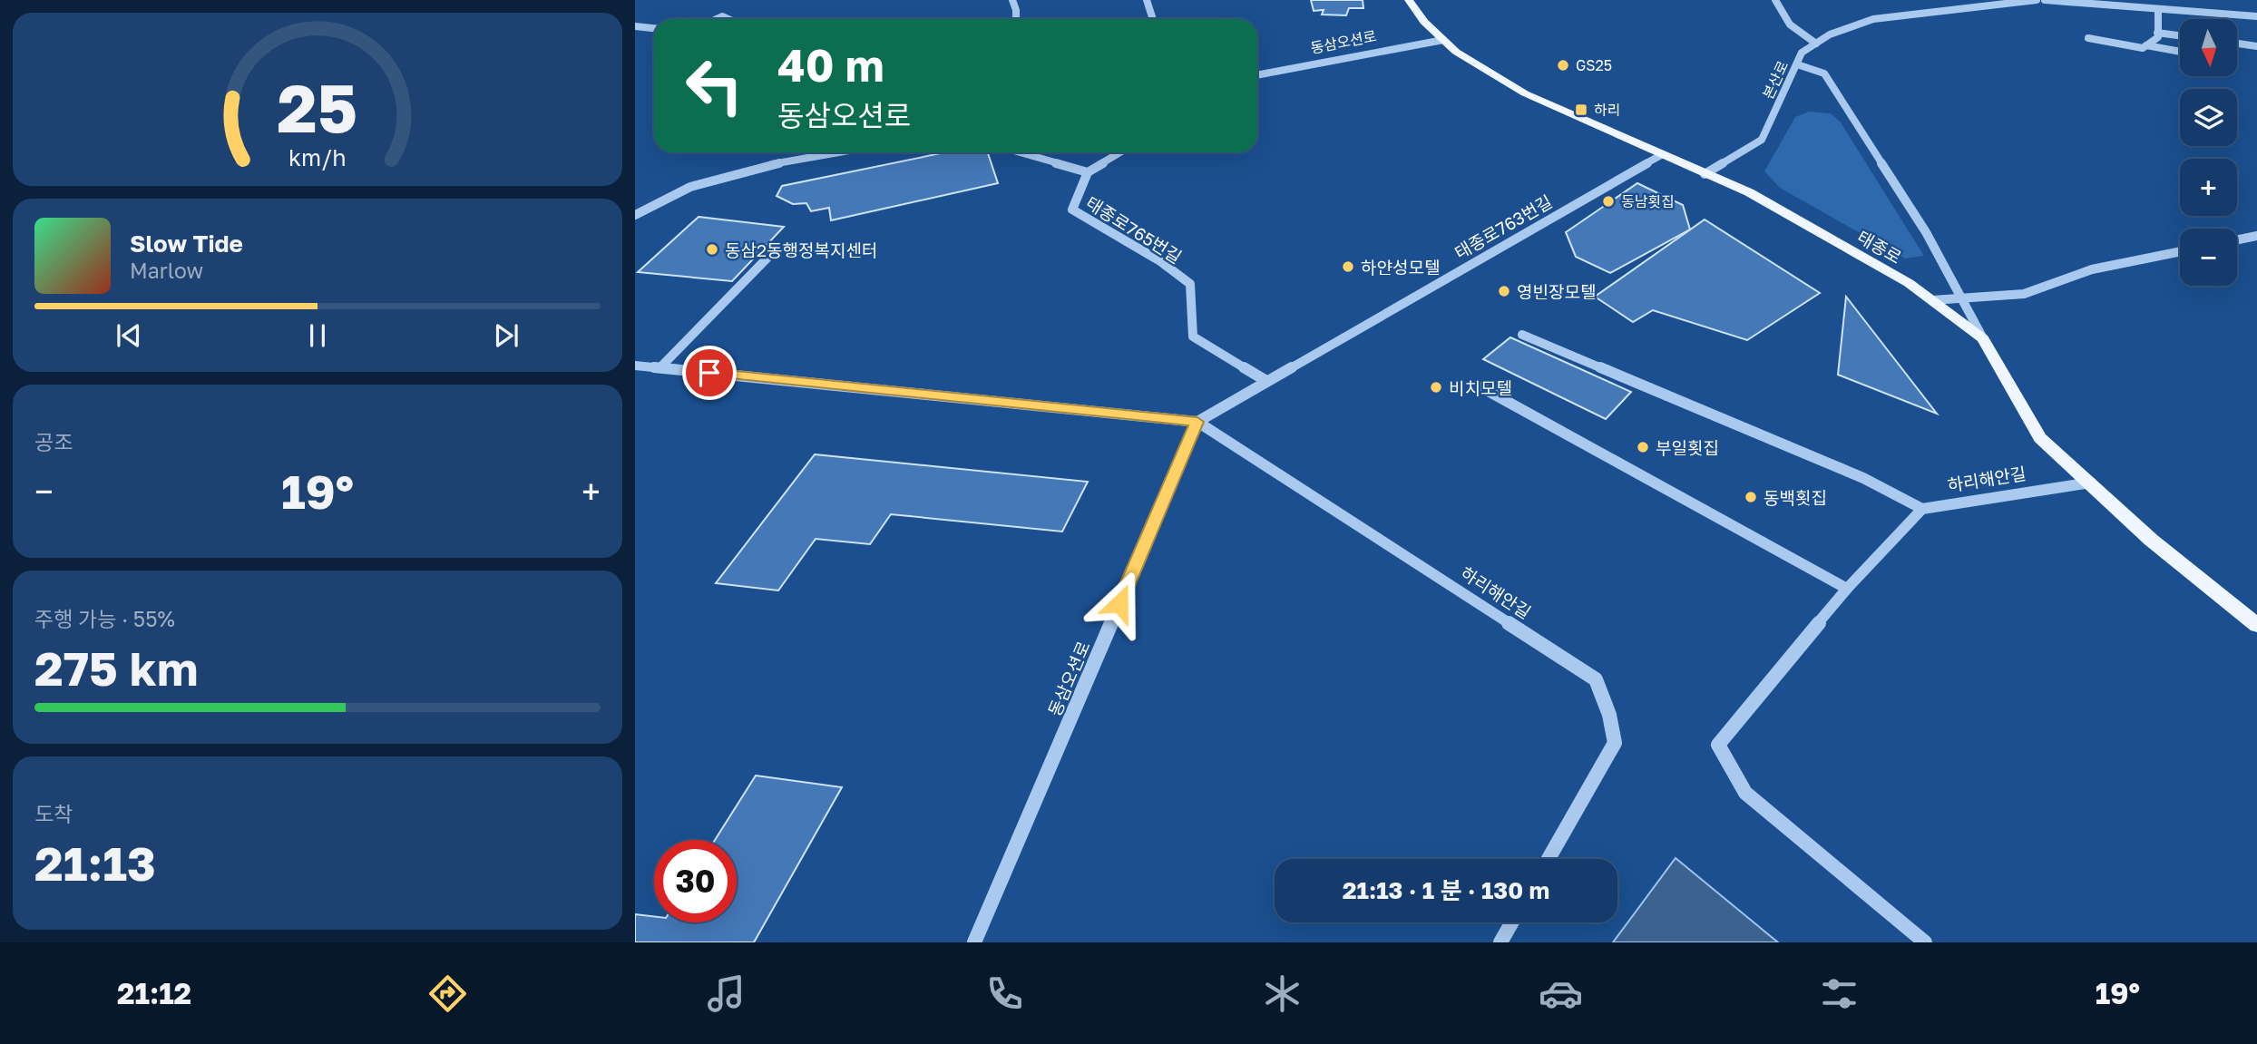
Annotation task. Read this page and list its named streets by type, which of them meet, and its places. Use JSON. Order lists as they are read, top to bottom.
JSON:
{
  "streets": {
    "main road": ["태종로"],
    "street": [
      "동삼오션로",
      "본산로",
      "태종로763번길",
      "태종로765번길",
      "하리해안길"
    ]
  },
  "crossings": [
    ["동삼오션로", "태종로763번길"],
    ["동삼오션로", "태종로"],
    ["동삼오션로", "하리해안길"],
    ["본산로", "태종로"],
    ["태종로763번길", "태종로765번길"],
    ["태종로763번길", "태종로"],
    ["태종로763번길", "하리해안길"],
    ["태종로", "하리해안길"]
  ],
  "places": {
    "other": [
      "GS25",
      "동남횟집",
      "동삼2동행정복지센터",
      "하얀성모텔",
      "영빈장모텔",
      "비치모텔",
      "부일횟집",
      "동백횟집"
    ],
    "transit": ["하리"]
  },
  "north": "bottom",
  "page": {
    "map_buttons": ["+", "−"],
    "turn": ["40 m", "동삼오션로"],
    "song": ["Slow Tide", "Marlow"],
    "tile": [
      "공조",
      ["주행 가능 · 55%", "275 km"],
      ["도착", "21:13"]
    ],
    "heat": ["−", "19°", "+"],
    "limit": "30",
    "trip": "21:13 · 1 분 · 130 m",
    "tabs": ["21:12", "19°"],
    "gauge": ["25", "km/h"]
  }
}
